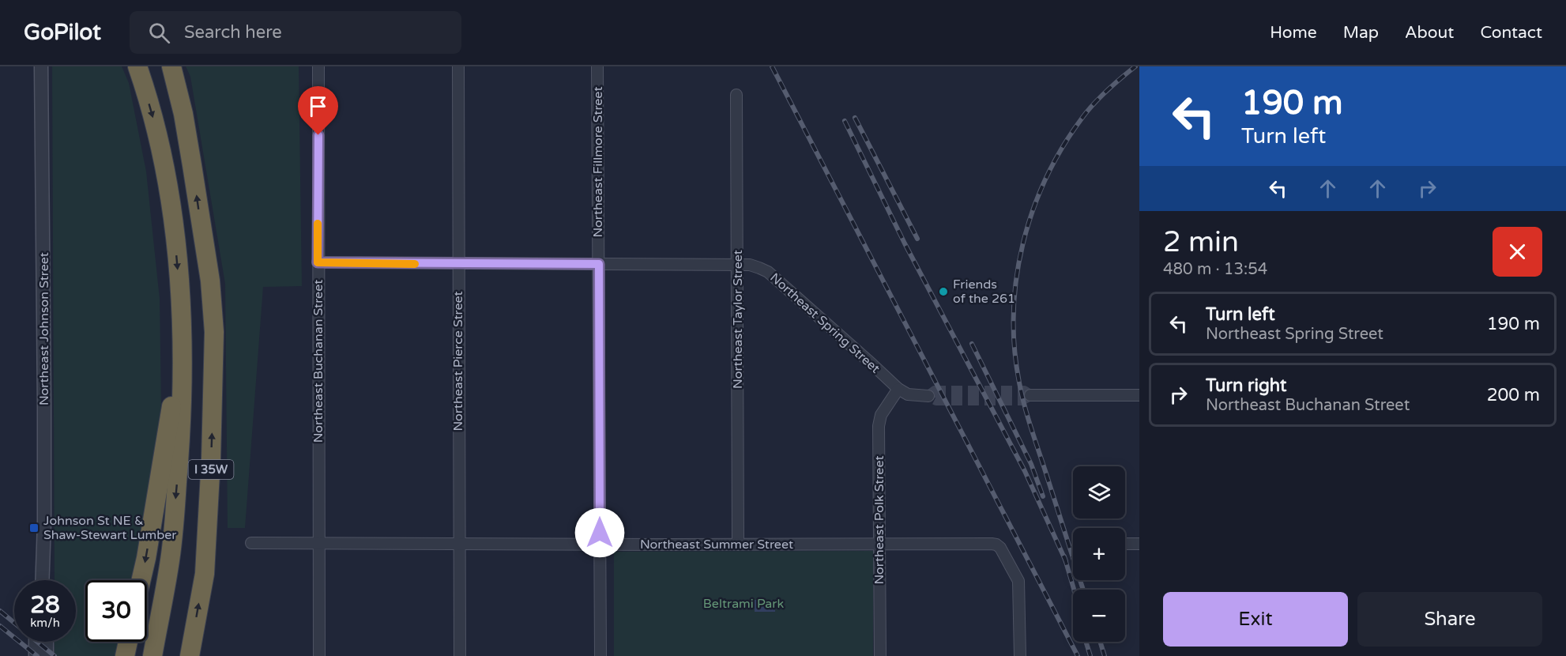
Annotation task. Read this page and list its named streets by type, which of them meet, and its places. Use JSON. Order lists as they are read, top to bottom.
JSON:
{
  "streets": {
    "highway": ["I 35W"],
    "street": [
      "Northeast Fillmore Street",
      "Northeast Taylor Street",
      "Northeast Spring Street",
      "Northeast Johnson Street",
      "Northeast Buchanan Street",
      "Northeast Pierce Street",
      "Northeast Polk Street",
      "Northeast Summer Street"
    ]
  },
  "crossings": [
    ["Northeast Fillmore Street", "Northeast Spring Street"],
    ["Northeast Fillmore Street", "Northeast Summer Street"],
    ["Northeast Taylor Street", "Northeast Spring Street"],
    ["Northeast Taylor Street", "Northeast Summer Street"],
    ["Northeast Spring Street", "Northeast Buchanan Street"],
    ["Northeast Spring Street", "Northeast Pierce Street"],
    ["Northeast Spring Street", "Northeast Polk Street"],
    ["Northeast Buchanan Street", "Northeast Summer Street"],
    ["Northeast Pierce Street", "Northeast Summer Street"],
    ["Northeast Polk Street", "Northeast Summer Street"]
  ],
  "parks": ["Beltrami Park"],
  "places": {
    "other": ["Friends of the 261"],
    "transit": ["Johnson St NE & Shaw-Stewart Lumber"]
  },
  "page": {
    "header": "GoPilot",
    "search": "Search here",
    "nav": [
      "Home",
      "Map",
      "About",
      "Contact"
    ],
    "turn": ["190 m", "Turn left"],
    "heading": ["2 min", "480 m · 13:54"],
    "list": [
      {
        "name": "Turn left",
        "note": "Northeast Spring Street",
        "value": "190 m"
      },
      {
        "name": "Turn right",
        "note": "Northeast Buchanan Street",
        "value": "200 m"
      }
    ],
    "map_buttons": ["+", "−"],
    "speed": "28 km/h",
    "limit": "30",
    "buttons": ["Exit", "Share"]
  }
}
